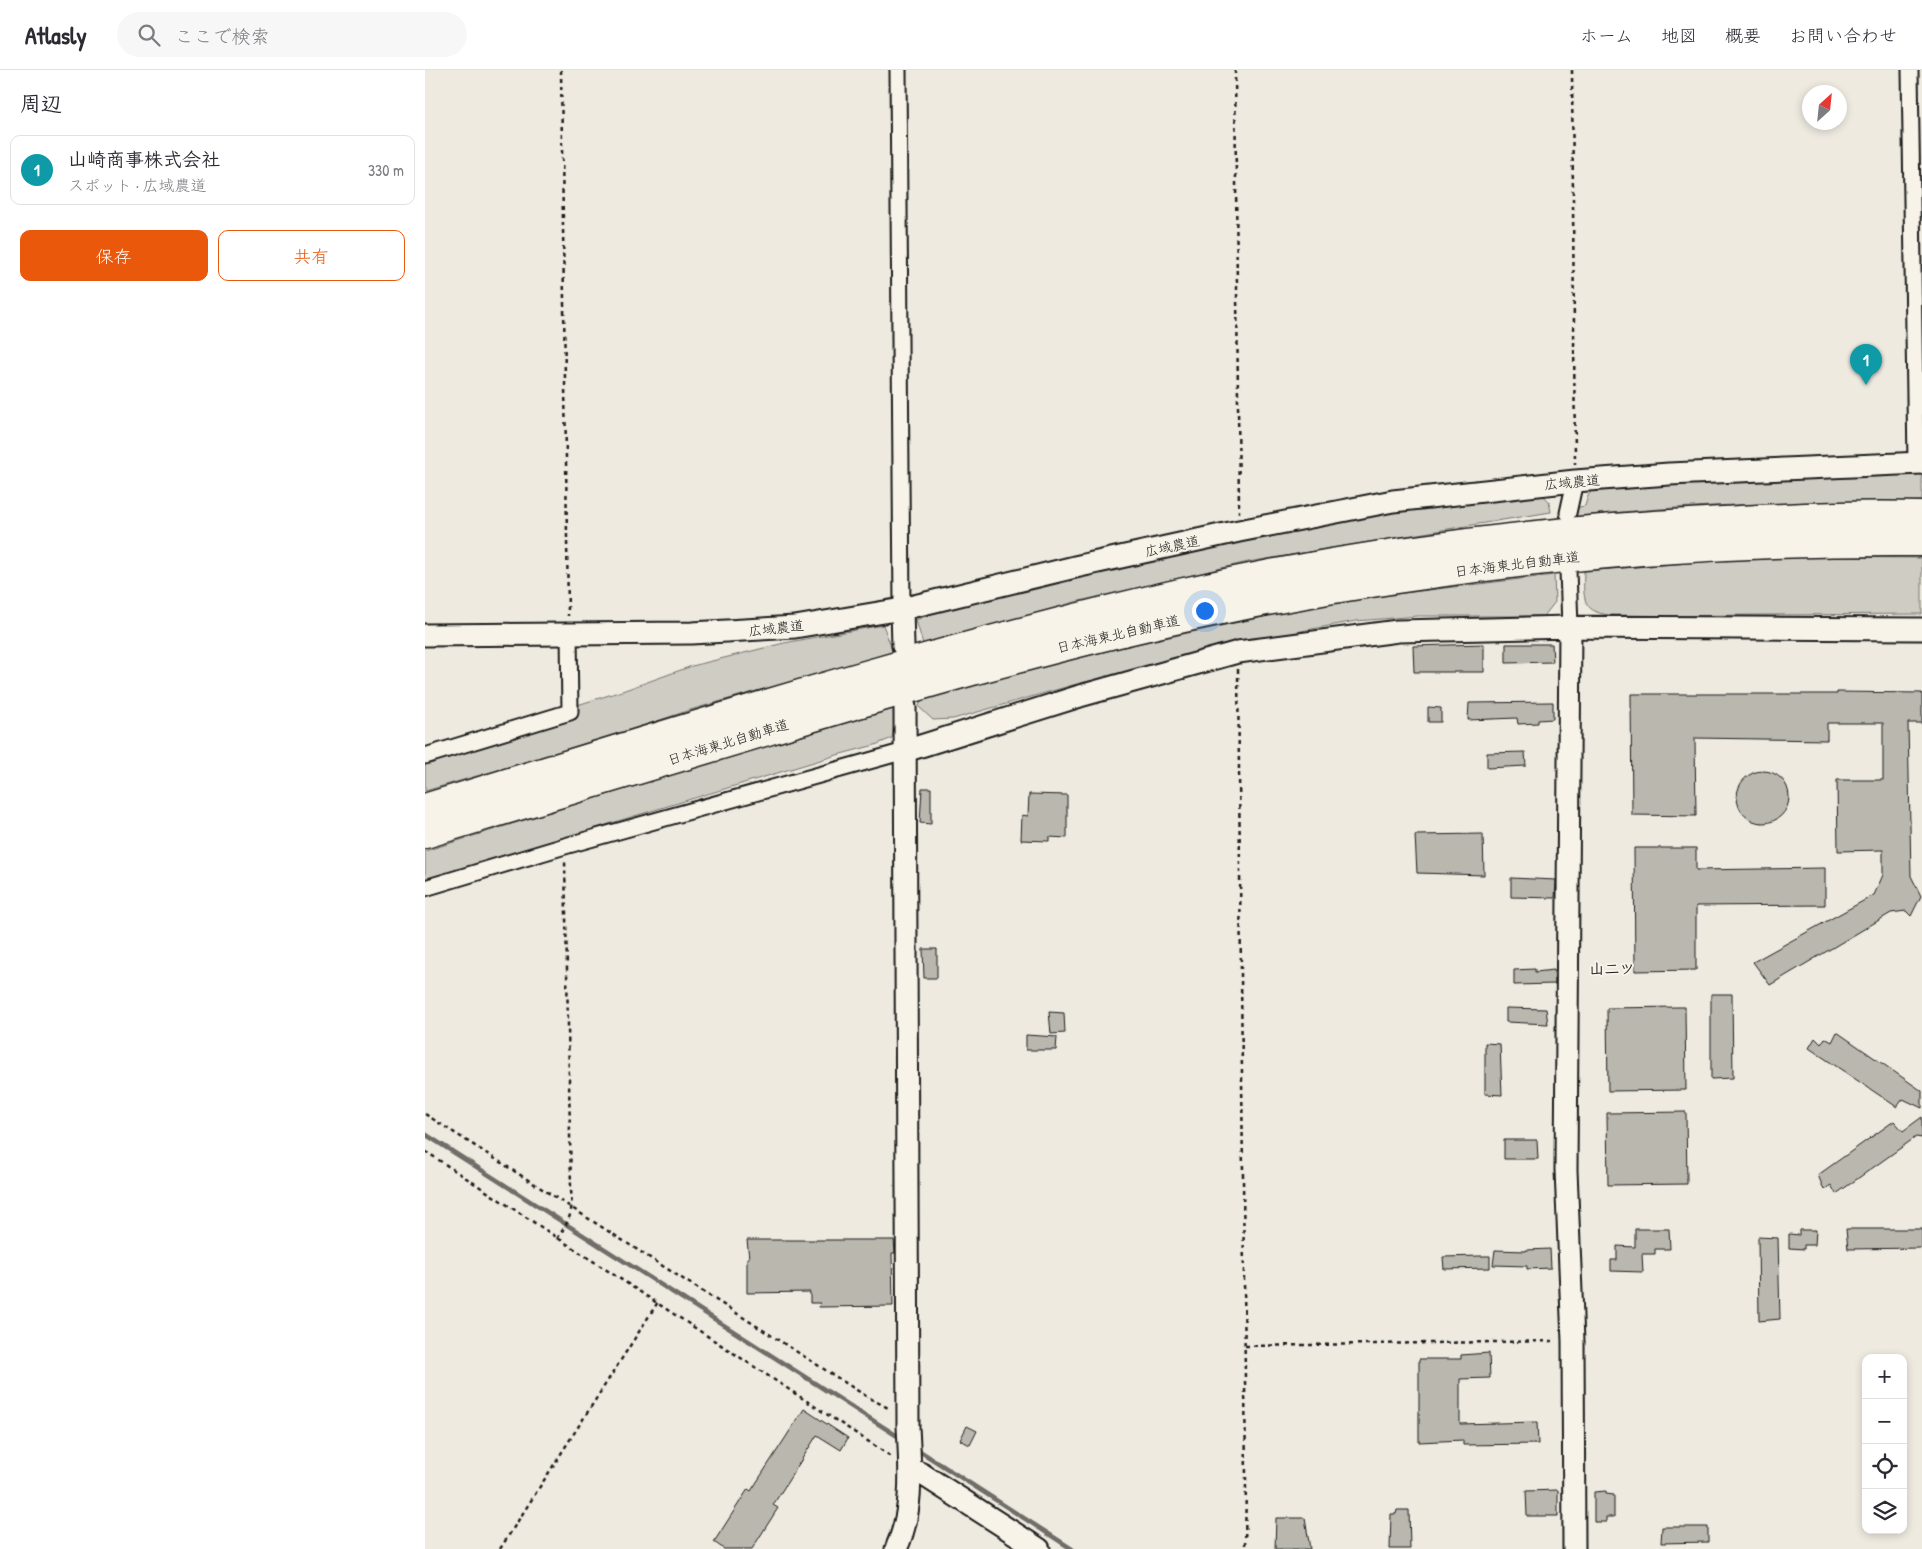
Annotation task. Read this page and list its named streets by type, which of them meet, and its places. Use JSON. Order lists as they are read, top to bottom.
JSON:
{
  "streets": {
    "highway": ["日本海東北自動車道"],
    "street": ["広域農道"]
  },
  "districts": ["山二ツ"],
  "north": "top right",
  "page": {
    "header": "Atlasly",
    "search": "ここで検索",
    "nav": [
      "ホーム",
      "地図",
      "概要",
      "お問い合わせ"
    ],
    "heading": "周辺",
    "list": [
      {
        "mark": "1",
        "name": "山崎商事株式会社",
        "note": "スポット · 広域農道",
        "value": "330 m"
      }
    ],
    "buttons": ["保存", "共有"],
    "pins": "1",
    "map_buttons": ["+", "−"]
  }
}
